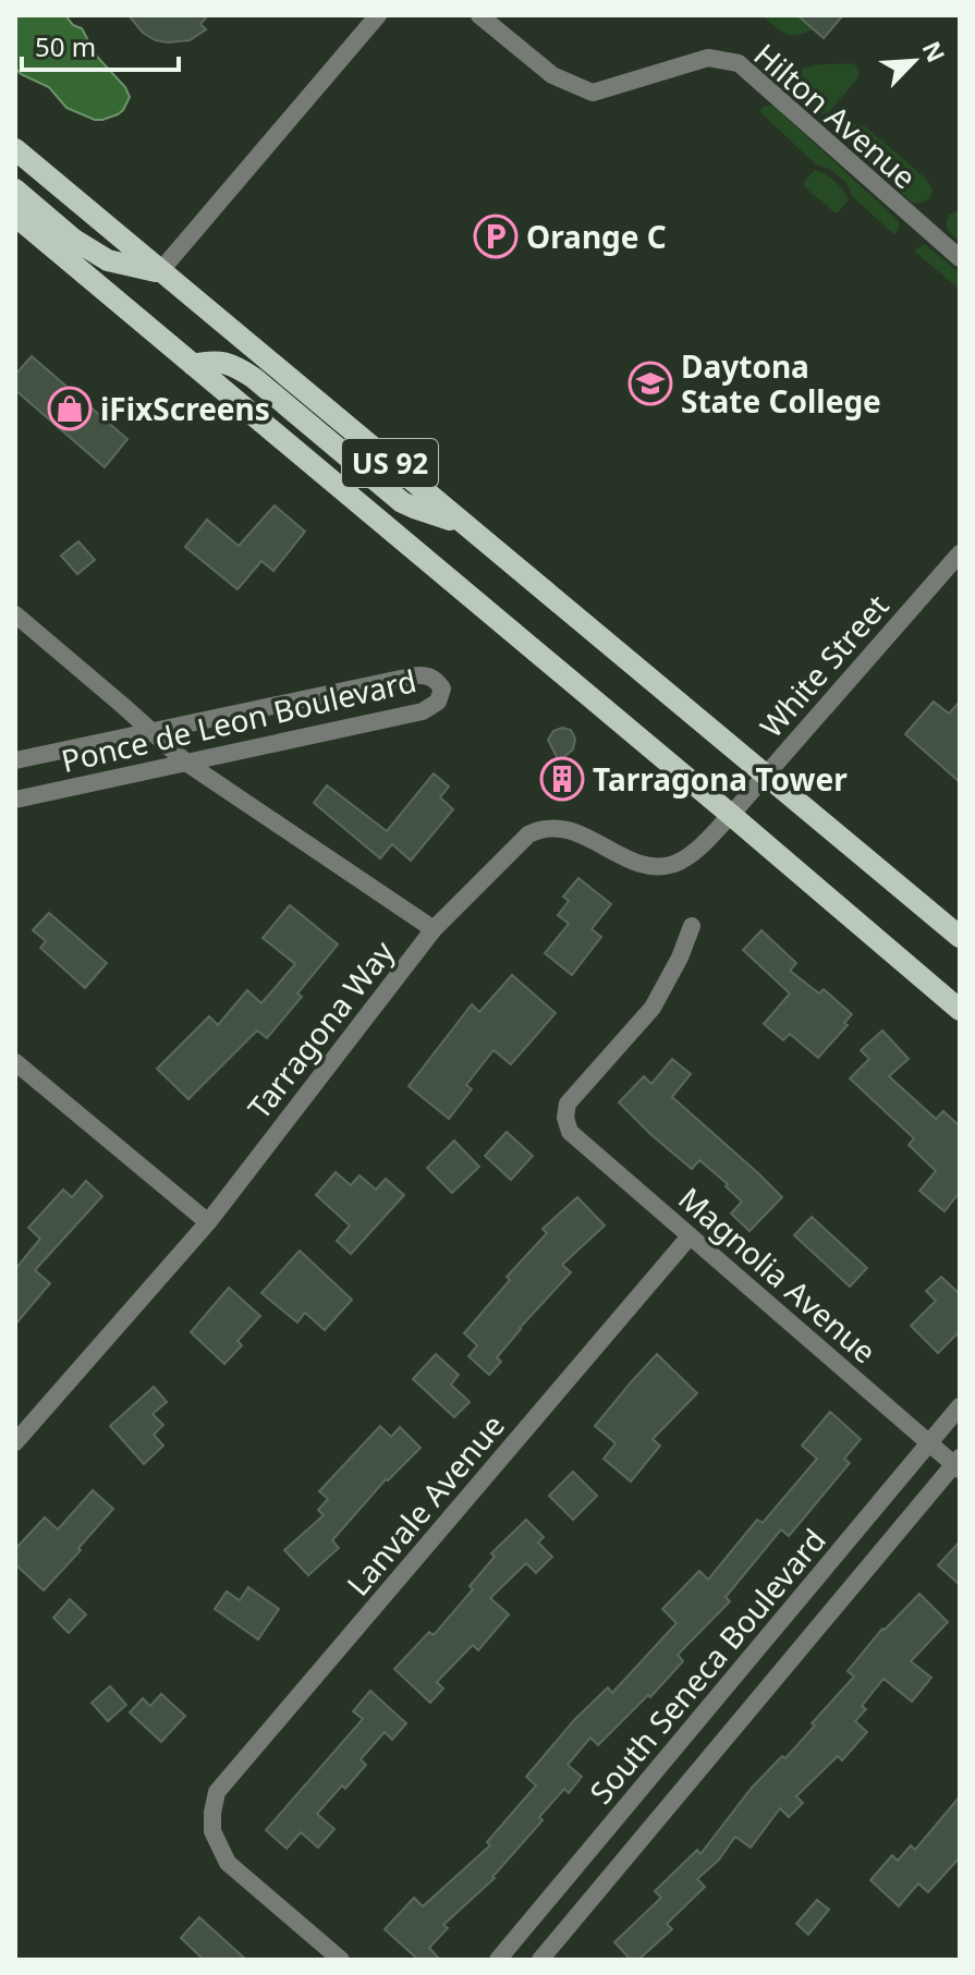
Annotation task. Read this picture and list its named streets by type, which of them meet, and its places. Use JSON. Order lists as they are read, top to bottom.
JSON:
{
  "streets": {
    "main road": ["US 92"],
    "street": [
      "Hilton Avenue",
      "White Street",
      "Ponce de Leon Boulevard",
      "Tarragona Way",
      "Magnolia Avenue",
      "Lanvale Avenue",
      "South Seneca Boulevard"
    ]
  },
  "crossings": [
    ["US 92", "White Street"],
    ["US 92", "Tarragona Way"],
    ["White Street", "Tarragona Way"],
    ["Magnolia Avenue", "Lanvale Avenue"],
    ["Magnolia Avenue", "South Seneca Boulevard"]
  ],
  "places": {
    "parking": ["Orange C"],
    "school or university": ["Daytona State College"],
    "shop": ["iFixScreens"],
    "building": ["Tarragona Tower"]
  },
  "scale_bar": "50 m",
  "north": "top right"
}
